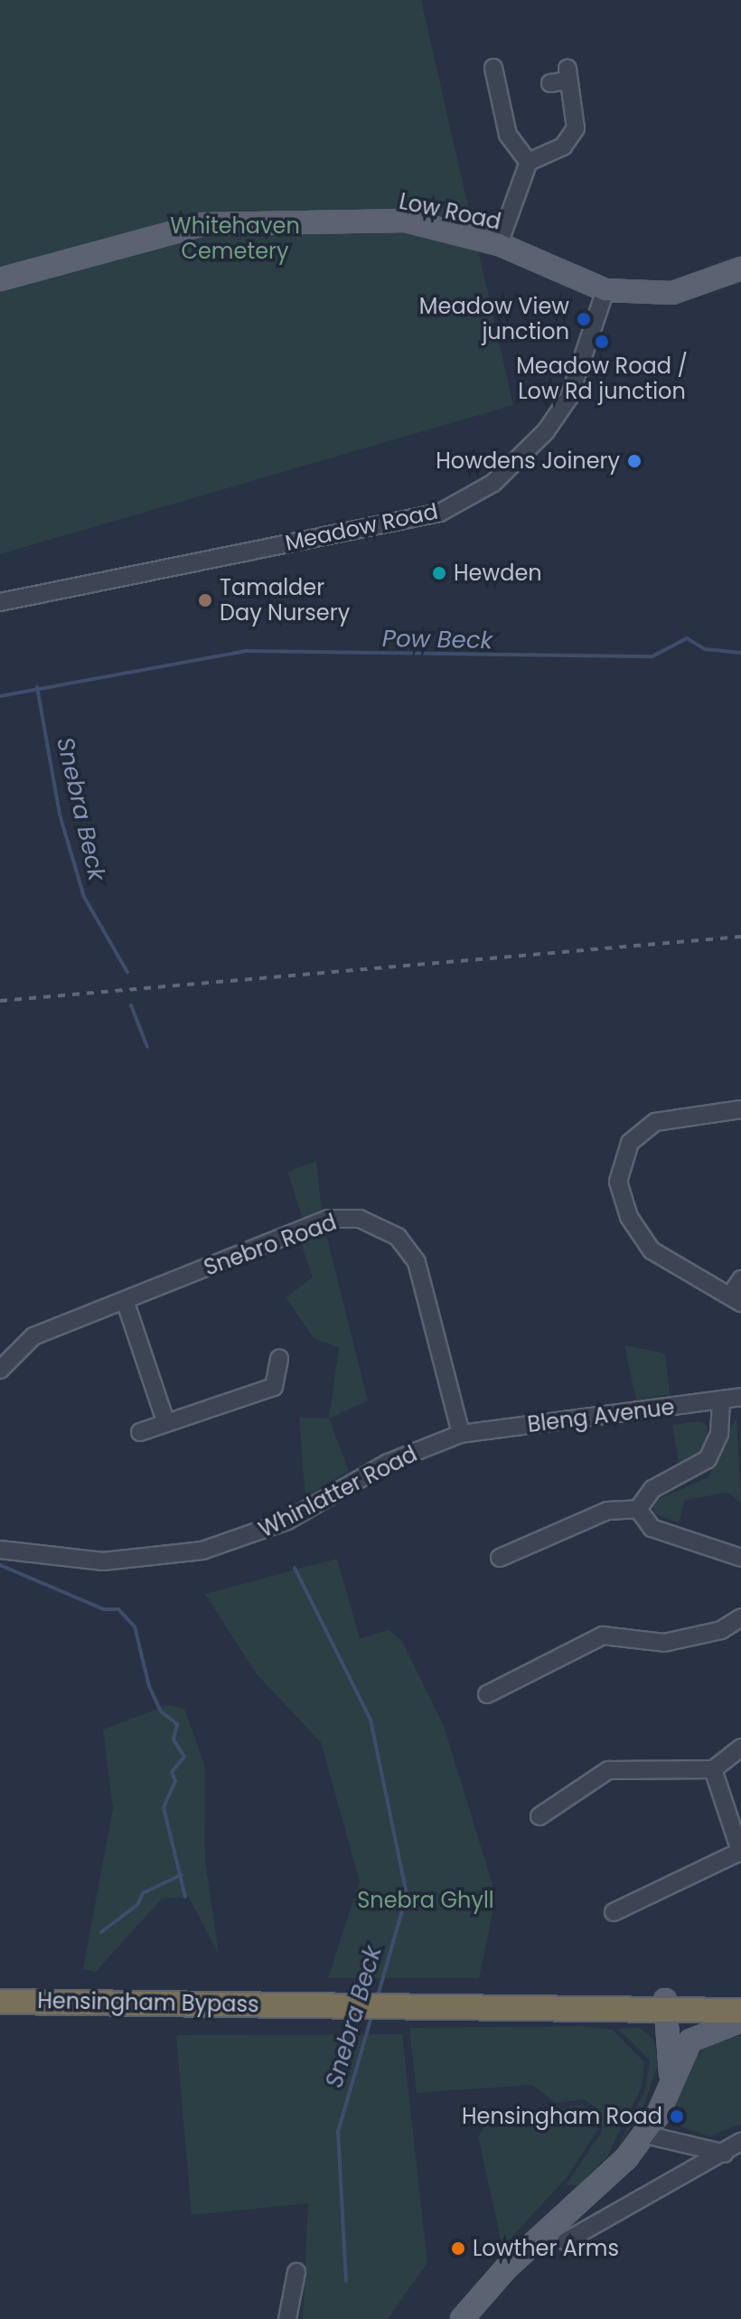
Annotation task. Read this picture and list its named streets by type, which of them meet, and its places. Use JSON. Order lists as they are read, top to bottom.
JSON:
{
  "streets": {
    "highway": ["Hensingham Bypass"],
    "main road": ["Low Road"],
    "street": [
      "Meadow Road",
      "Snebro Road",
      "Bleng Avenue",
      "Whinlatter Road"
    ]
  },
  "crossings": [
    ["Low Road", "Meadow Road"],
    ["Snebro Road", "Bleng Avenue"],
    ["Snebro Road", "Whinlatter Road"],
    ["Bleng Avenue", "Whinlatter Road"]
  ],
  "water": ["Pow Beck", "Snebra Beck"],
  "parks": ["Whitehaven Cemetery", "Snebra Ghyll"],
  "places": [
    "Meadow View junction",
    "Meadow Road / Low Rd junction",
    "Howdens Joinery",
    "Hewden",
    "Tamalder Day Nursery",
    "Hensingham Road",
    "Lowther Arms"
  ]
}
